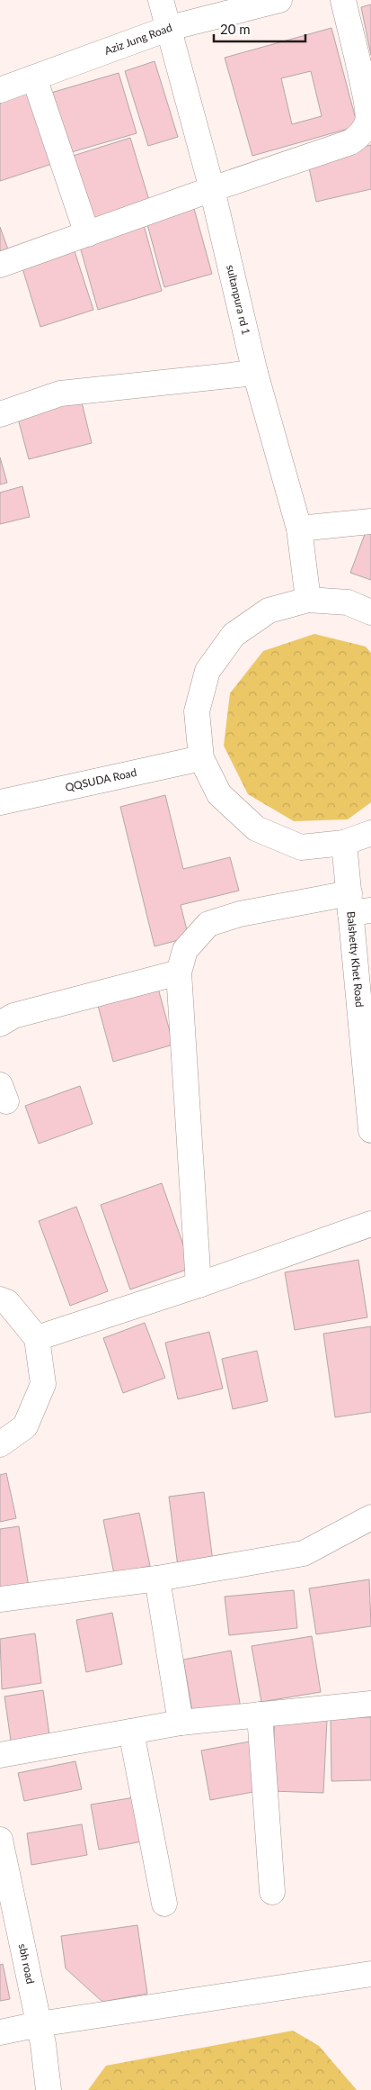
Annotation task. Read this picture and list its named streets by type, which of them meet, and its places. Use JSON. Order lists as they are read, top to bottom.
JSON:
{
  "streets": {
    "street": [
      "Aziz Jung Road",
      "sultanpura rd 1",
      "QQSUDA Road",
      "Balshetty Khet Road",
      "sbh road"
    ]
  },
  "crossings": [
    ["Aziz Jung Road", "sultanpura rd 1"]
  ],
  "scale_bar": "20 m"
}
